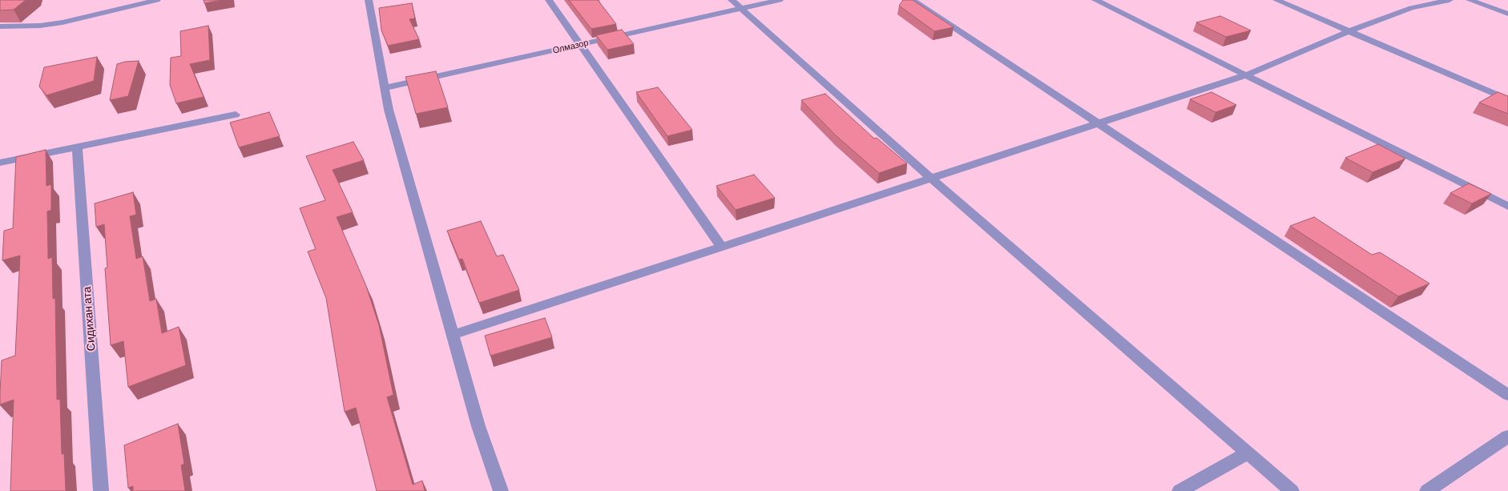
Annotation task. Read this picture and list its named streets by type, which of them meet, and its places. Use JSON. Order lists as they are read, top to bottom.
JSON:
{
  "streets": {
    "street": ["Олмазор", "Сидихан ата"]
  }
}
